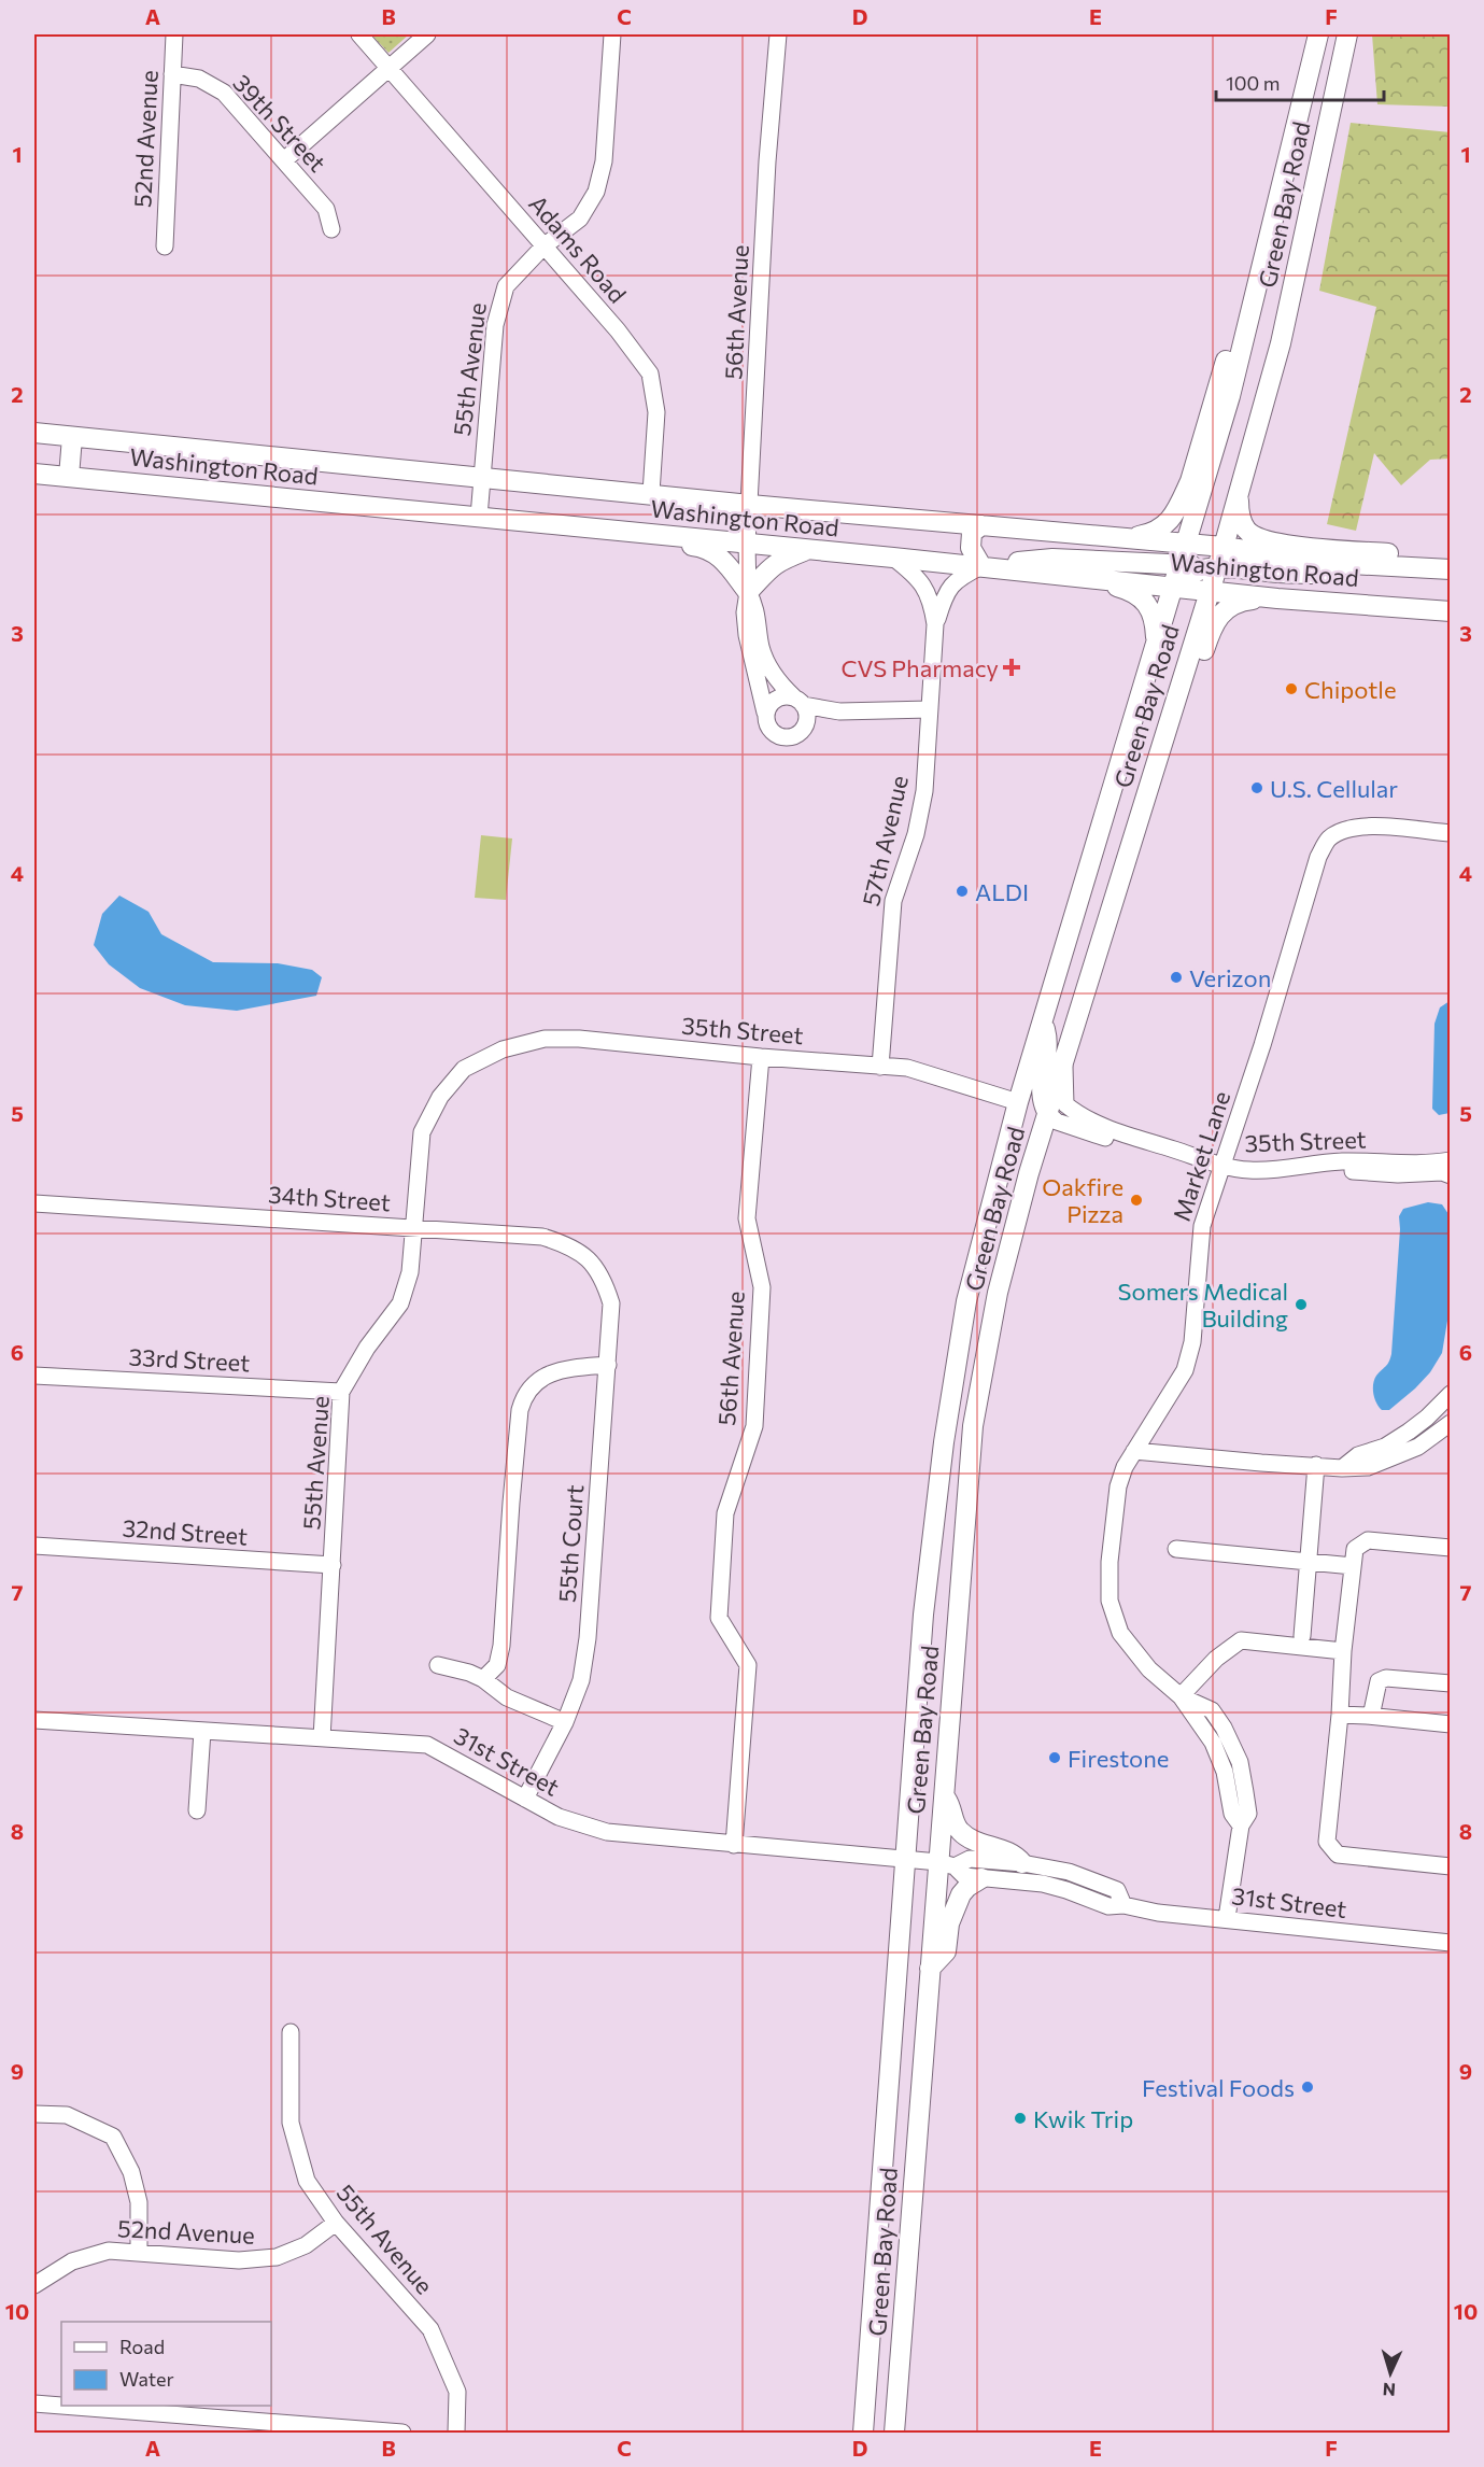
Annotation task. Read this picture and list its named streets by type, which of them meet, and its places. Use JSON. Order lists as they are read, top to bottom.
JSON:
{
  "streets": {
    "main road": ["Green Bay Road", "Washington Road"],
    "street": [
      "39th Street",
      "52nd Avenue",
      "Adams Road",
      "56th Avenue",
      "55th Avenue",
      "57th Avenue",
      "35th Street",
      "Market Lane",
      "34th Street",
      "33rd Street",
      "32nd Street",
      "55th Court",
      "31st Street"
    ]
  },
  "crossings": [
    ["39th Street", "52nd Avenue"],
    ["52nd Avenue", "55th Avenue"],
    ["Green Bay Road", "Washington Road"],
    ["Green Bay Road", "35th Street"],
    ["Green Bay Road", "31st Street"],
    ["Adams Road", "55th Avenue"],
    ["Adams Road", "Washington Road"],
    ["56th Avenue", "Washington Road"],
    ["56th Avenue", "57th Avenue"],
    ["56th Avenue", "35th Street"],
    ["56th Avenue", "31st Street"],
    ["55th Avenue", "Washington Road"],
    ["55th Avenue", "35th Street"],
    ["55th Avenue", "34th Street"],
    ["55th Avenue", "33rd Street"],
    ["55th Avenue", "32nd Street"],
    ["55th Avenue", "31st Street"],
    ["Washington Road", "57th Avenue"],
    ["57th Avenue", "35th Street"],
    ["35th Street", "Market Lane"],
    ["Market Lane", "31st Street"],
    ["34th Street", "55th Court"],
    ["55th Court", "31st Street"]
  ],
  "places": {
    "health": ["CVS Pharmacy"],
    "other": [
      "Chipotle",
      "U.S. Cellular",
      "ALDI",
      "Verizon",
      "Oakfire Pizza",
      "Somers Medical Building",
      "Firestone",
      "Festival Foods",
      "Kwik Trip"
    ]
  },
  "legend": ["Road", "Water"],
  "scale_bar": "100 m",
  "north": "bottom",
  "grid": {
    "columns": [
      "A",
      "B",
      "C",
      "D",
      "E",
      "F"
    ],
    "rows": [
      "1",
      "2",
      "3",
      "4",
      "5",
      "6",
      "7",
      "8",
      "9",
      "10"
    ]
  }
}
